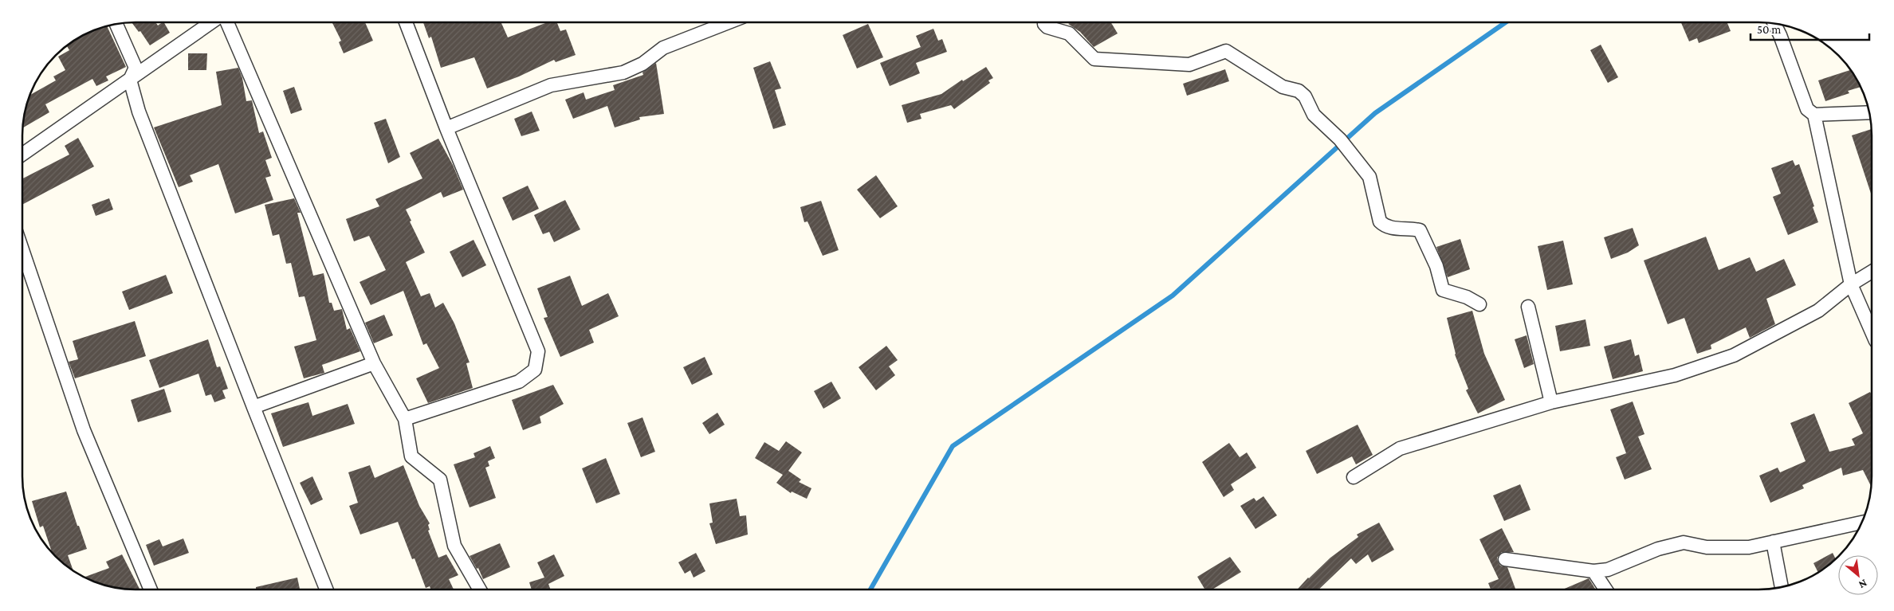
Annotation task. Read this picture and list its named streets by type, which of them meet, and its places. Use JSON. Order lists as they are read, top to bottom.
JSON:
{
  "scale_bar": "50 m",
  "north": "bottom right"
}
